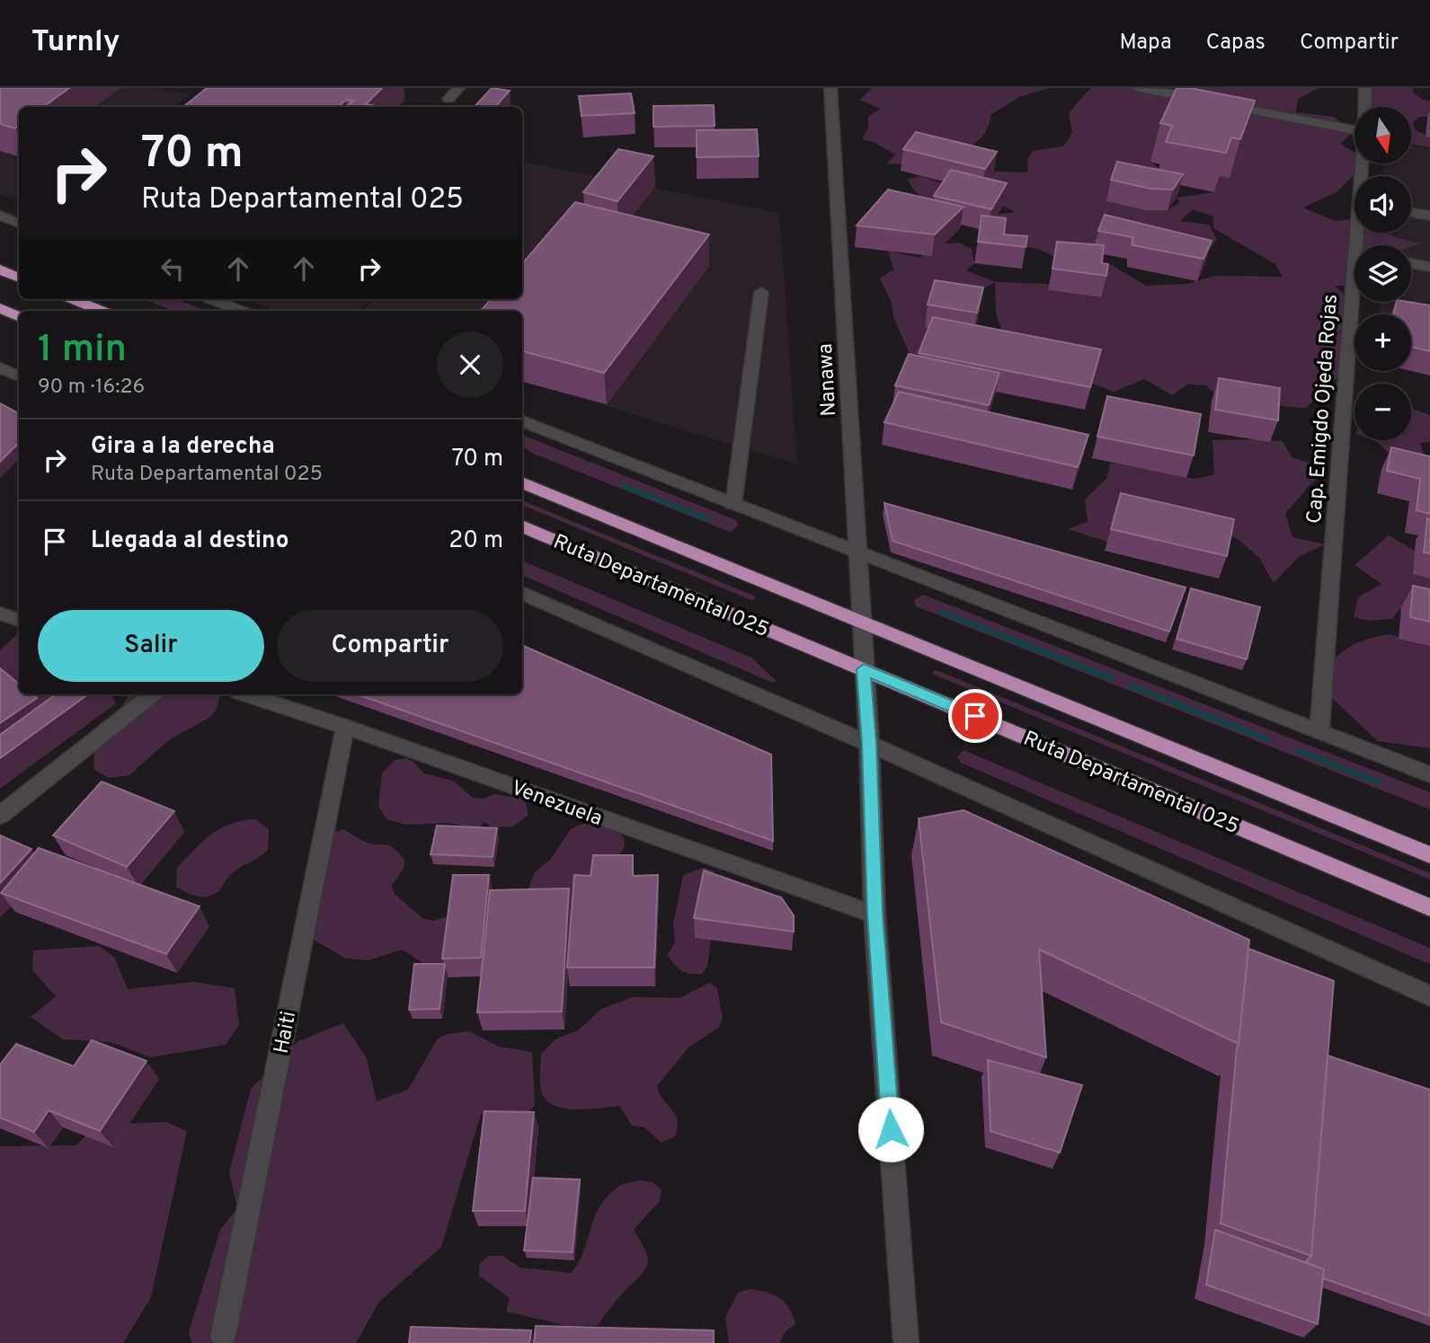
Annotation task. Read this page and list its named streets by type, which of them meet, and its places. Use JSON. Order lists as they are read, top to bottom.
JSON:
{
  "streets": {
    "highway": ["Ruta Departamental 025"],
    "street": [
      "Nanawa",
      "Cap. Emigdo Ojeda Rojas",
      "Venezuela",
      "Haiti"
    ]
  },
  "crossings": [
    ["Nanawa", "Ruta Departamental 025"],
    ["Nanawa", "Venezuela"],
    ["Venezuela", "Haiti"]
  ],
  "north": "bottom",
  "page": {
    "header": "Turnly",
    "nav": ["Mapa", "Capas", "Compartir"],
    "map_buttons": ["+", "−"],
    "turn": ["70 m", "Ruta Departamental 025"],
    "heading": ["1 min", "90 m · 16:26"],
    "list": [
      {
        "name": "Gira a la derecha",
        "note": "Ruta Departamental 025",
        "value": "70 m"
      },
      {
        "name": "Llegada al destino",
        "value": "20 m"
      }
    ],
    "buttons": ["Salir", "Compartir"]
  }
}
